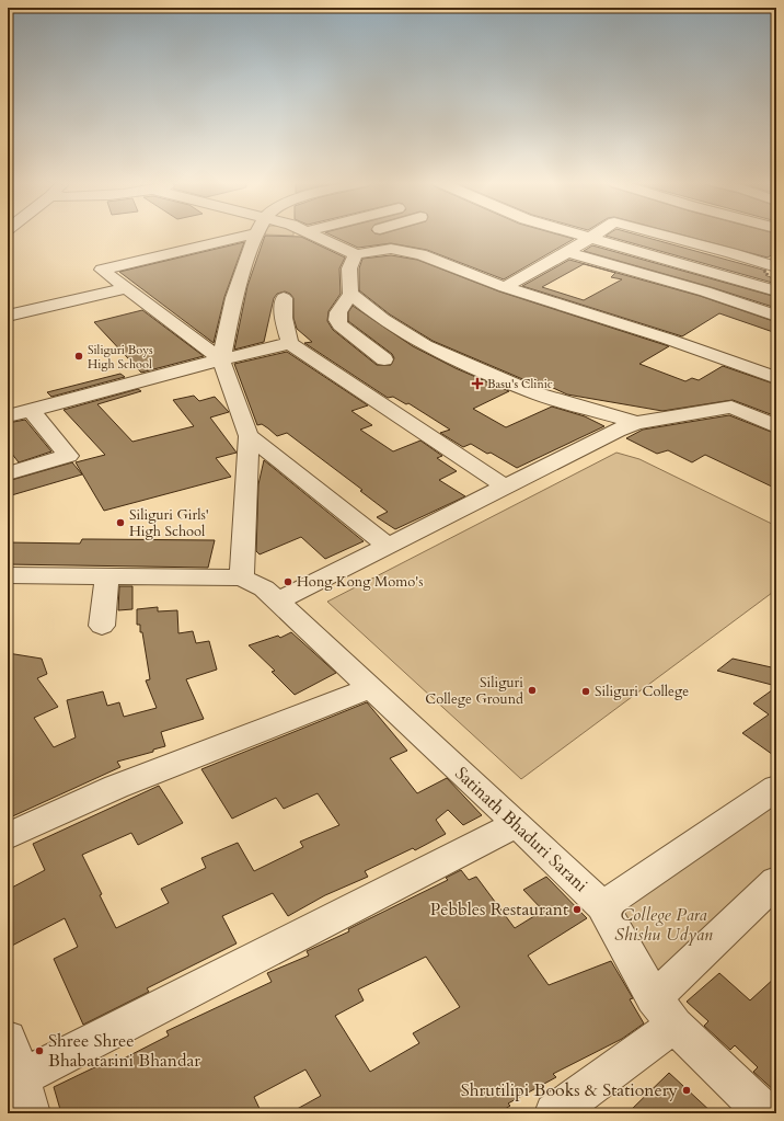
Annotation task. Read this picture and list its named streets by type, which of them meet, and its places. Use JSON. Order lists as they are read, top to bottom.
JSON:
{
  "streets": {
    "street": ["Satinath Bhaduri Sarani"]
  },
  "parks": ["College Para Shishu Udyan"],
  "places": {
    "other": [
      "Siliguri Boys High School",
      "Siliguri Girls' High School",
      "Hong Kong Momo's",
      "Siliguri College Ground",
      "Siliguri College",
      "Pebbles Restaurant",
      "Shree Shree Bhabatarini Bhandar",
      "Shrutilipi Books & Stationery"
    ],
    "health": ["Basu's Clinic"]
  }
}
